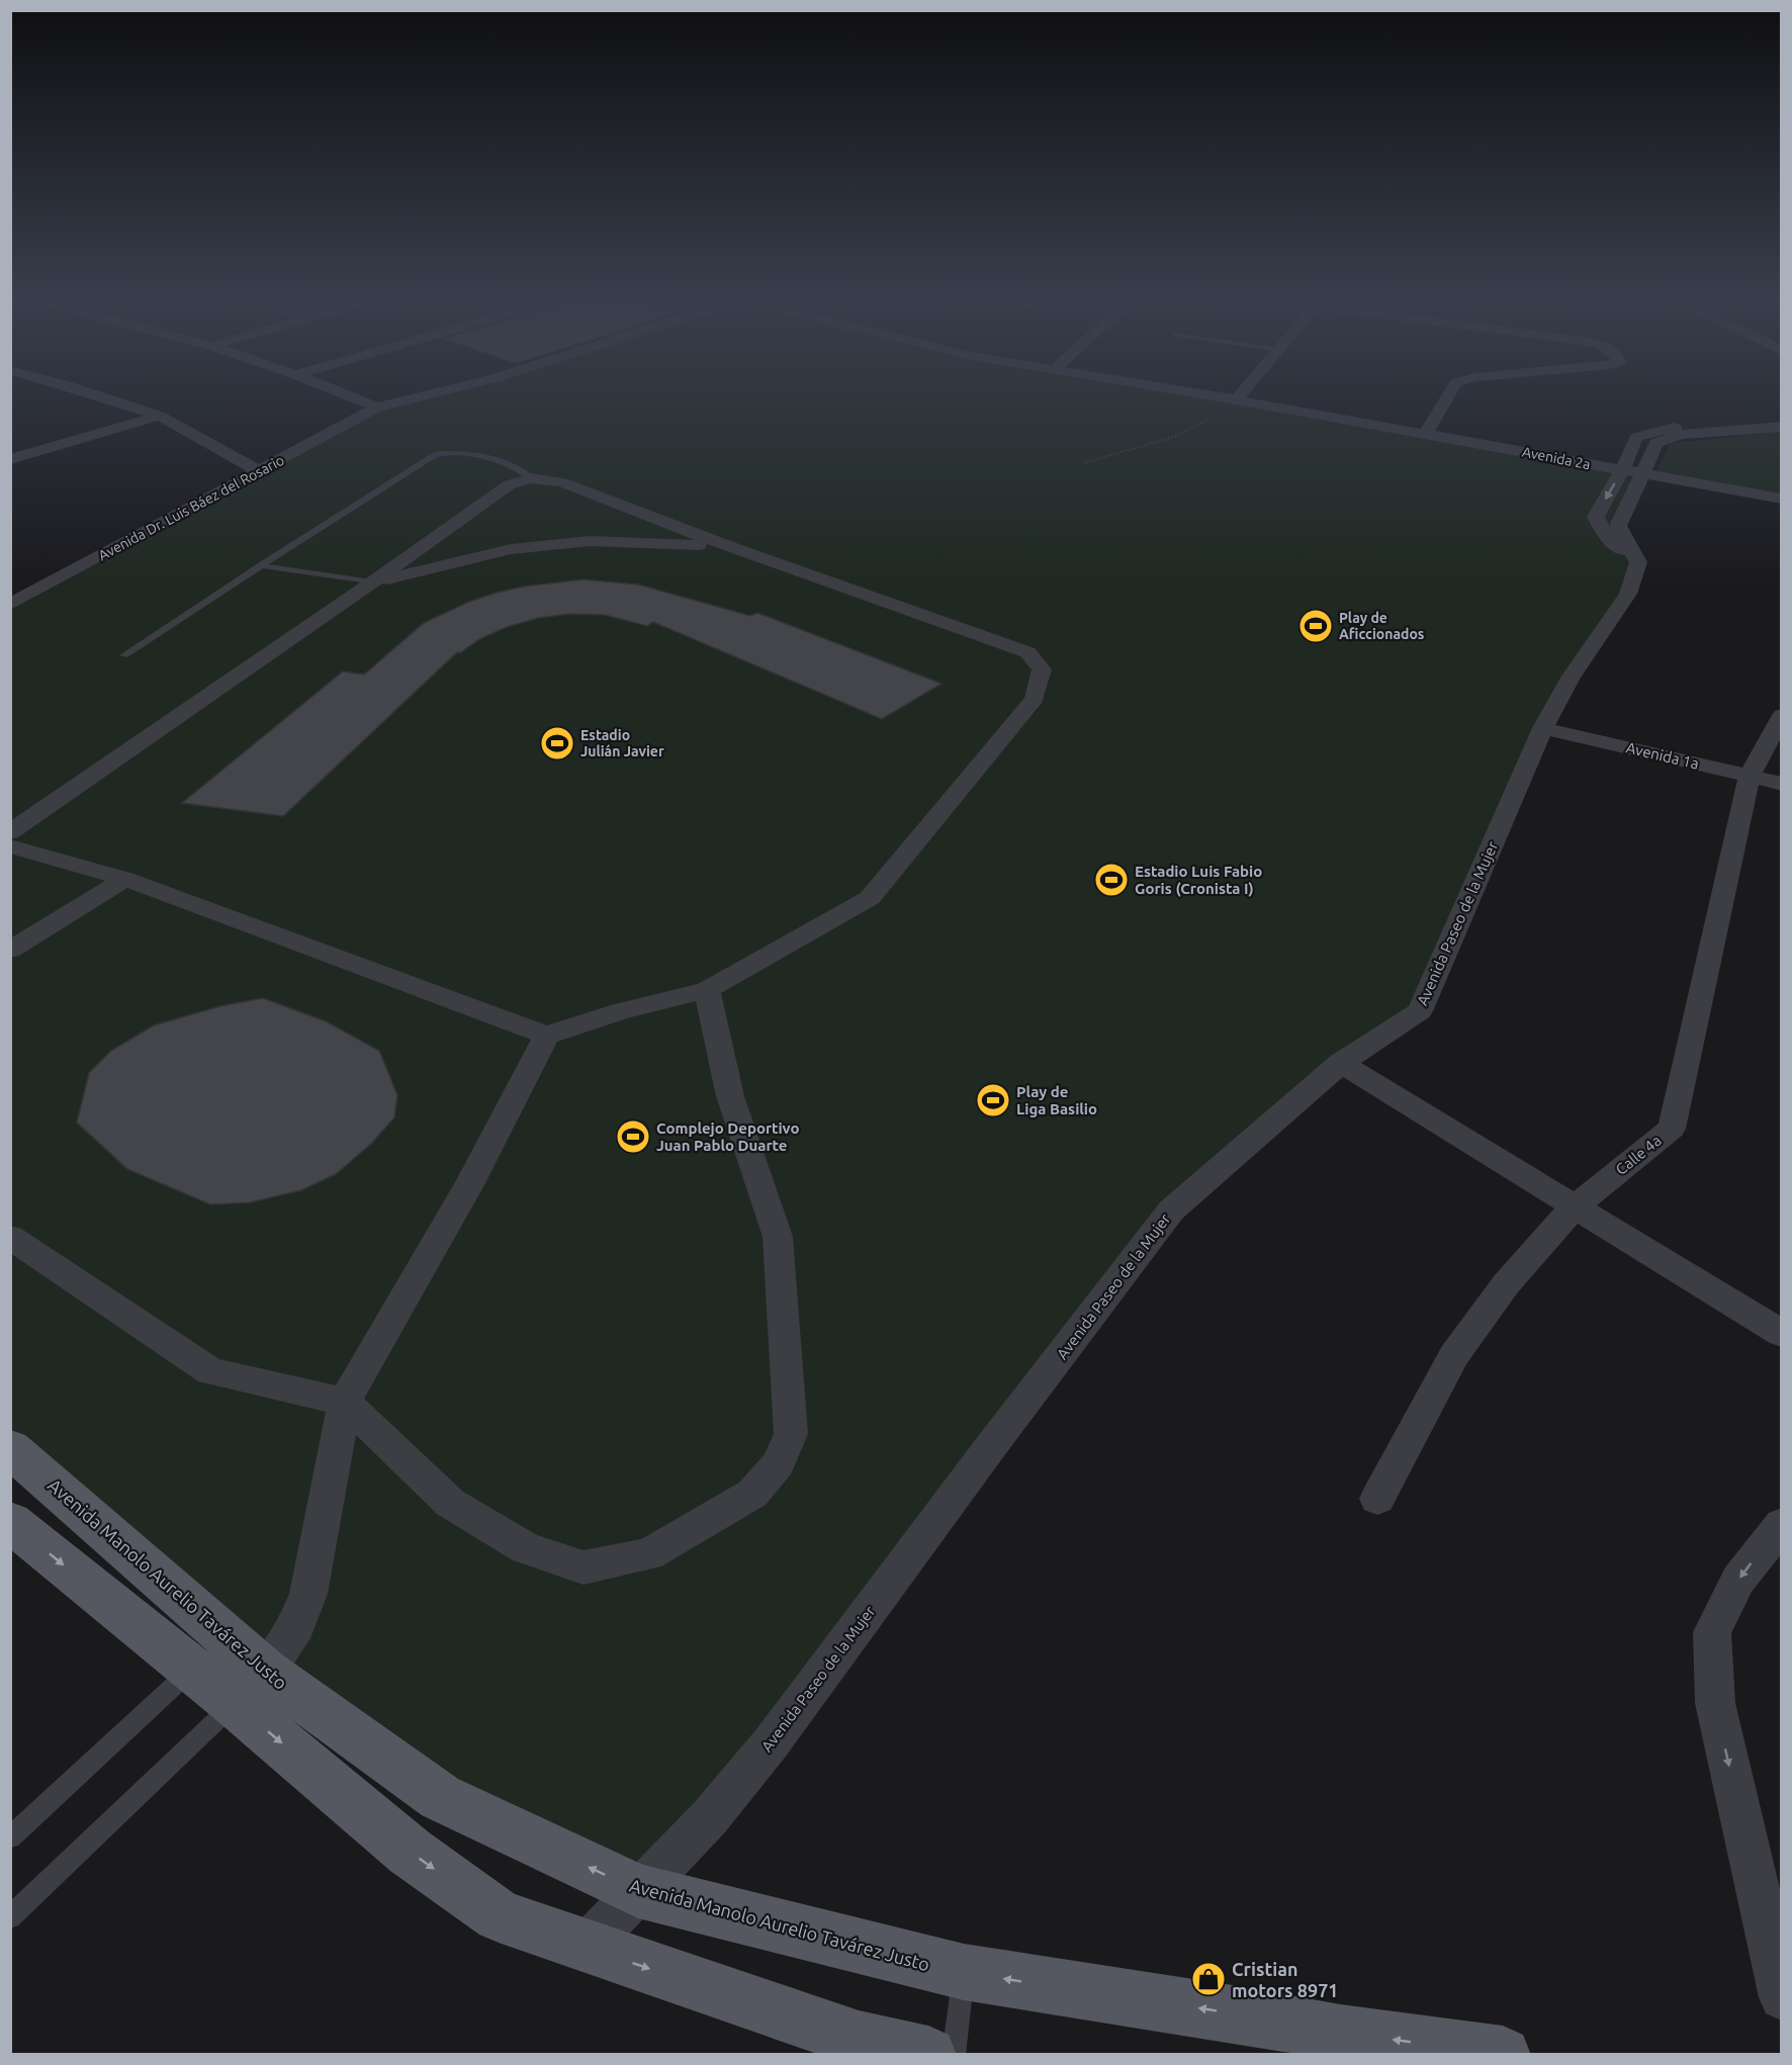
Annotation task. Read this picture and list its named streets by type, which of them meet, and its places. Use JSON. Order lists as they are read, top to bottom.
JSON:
{
  "streets": {
    "main road": ["Avenida Manolo Aurelio Tavárez Justo"],
    "street": [
      "Avenida 2a",
      "Avenida Dr. Luis Báez del Rosario",
      "Avenida 1a",
      "Avenida Paseo de la Mujer",
      "Calle 4a"
    ]
  },
  "crossings": [
    ["Avenida 1a", "Avenida Paseo de la Mujer"],
    ["Avenida 1a", "Calle 4a"],
    ["Avenida Paseo de la Mujer", "Avenida Manolo Aurelio Tavárez Justo"]
  ],
  "places": {
    "sports": [
      "Play de Aficcionados",
      "Estadio Julián Javier",
      "Estadio Luis Fabio Goris (Cronista I)",
      "Play de Liga Basilio",
      "Complejo Deportivo Juan Pablo Duarte"
    ],
    "shop": ["Cristian motors 8971"]
  }
}
